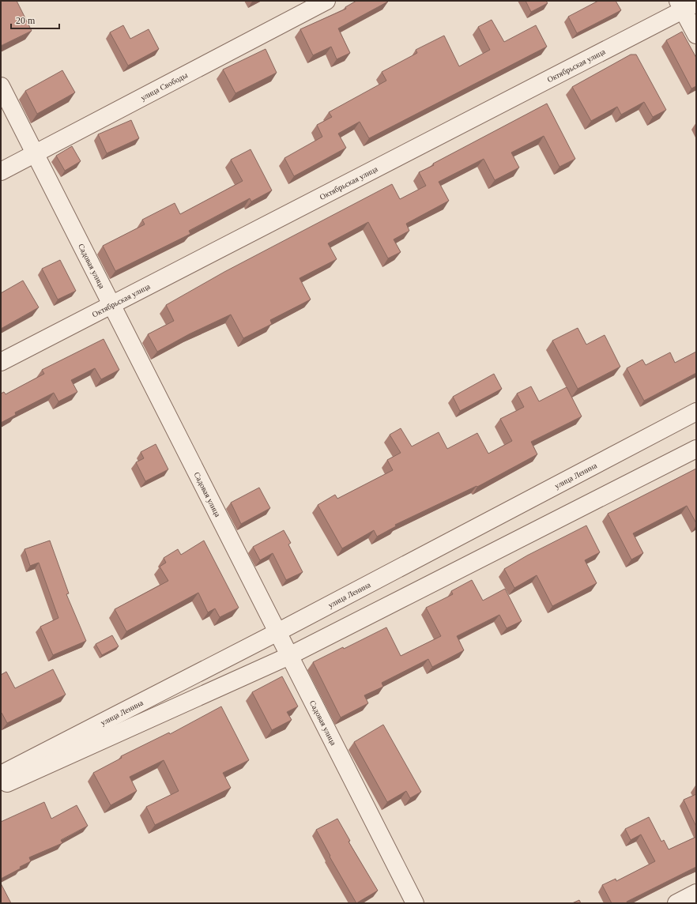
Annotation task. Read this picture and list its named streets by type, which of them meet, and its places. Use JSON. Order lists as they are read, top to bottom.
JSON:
{
  "streets": {
    "street": [
      "Октябрьская улица",
      "улица Свободы",
      "Садовая улица",
      "улица Ленина"
    ]
  },
  "crossings": [
    ["Октябрьская улица", "Садовая улица"],
    ["улица Свободы", "Садовая улица"],
    ["Садовая улица", "улица Ленина"]
  ],
  "scale_bar": "20 m"
}
